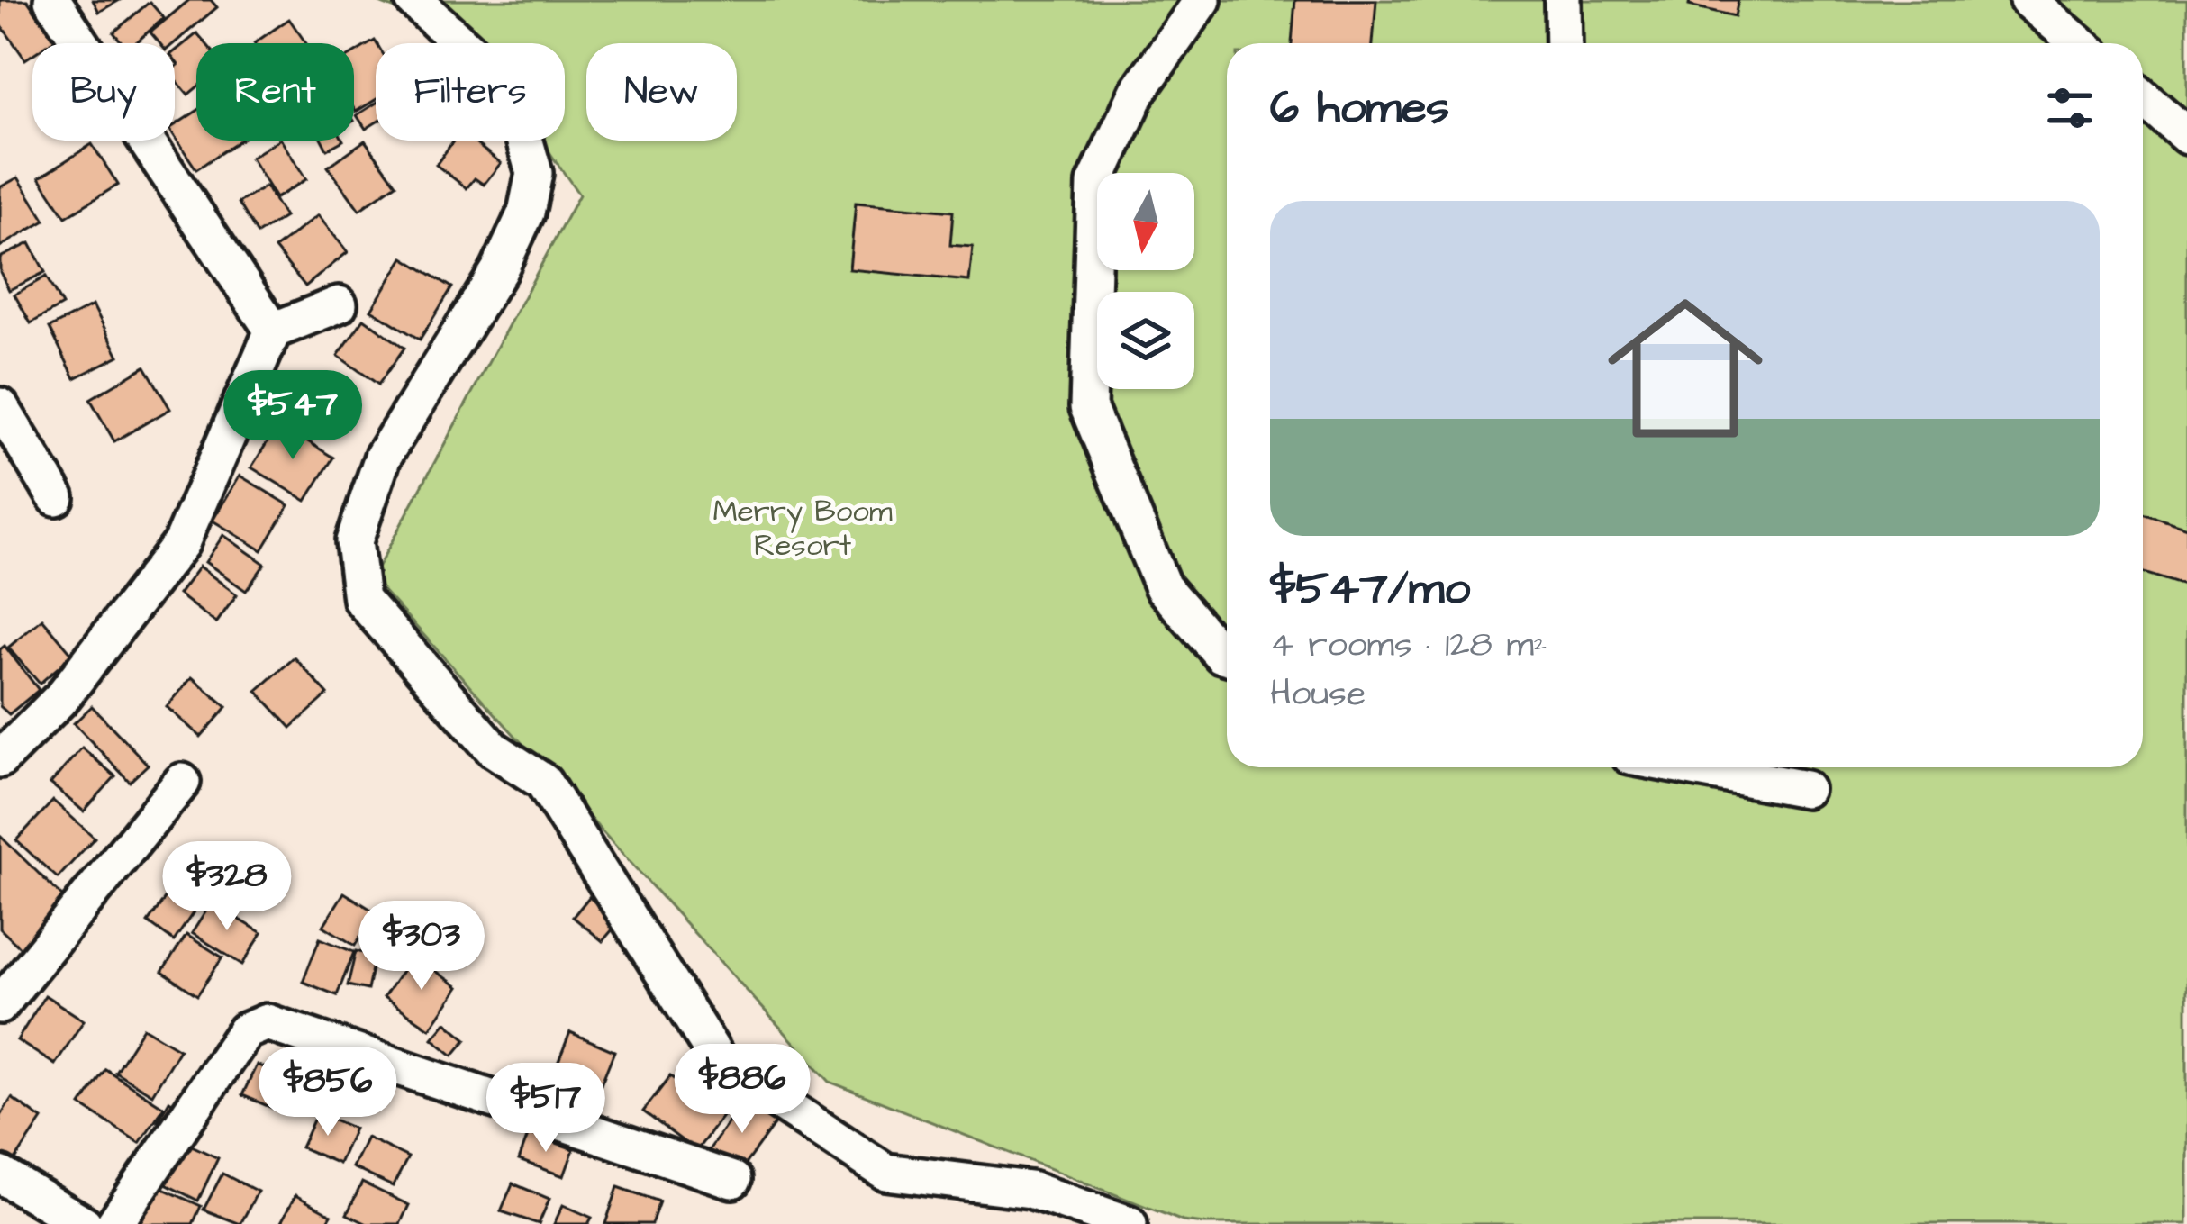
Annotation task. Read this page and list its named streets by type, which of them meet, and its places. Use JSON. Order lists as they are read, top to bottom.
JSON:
{
  "parks": ["Merry Boom Resort"],
  "north": "bottom",
  "page": {
    "chip": [
      "Buy",
      "Rent",
      "Filters",
      "New"
    ],
    "heading": "6 homes",
    "list": [
      {
        "name": "$547/mo",
        "note": "4 rooms · 128 m² · House"
      }
    ],
    "price": [
      "$547",
      "$328",
      "$303",
      "$886",
      "$856",
      "$517"
    ]
  }
}
